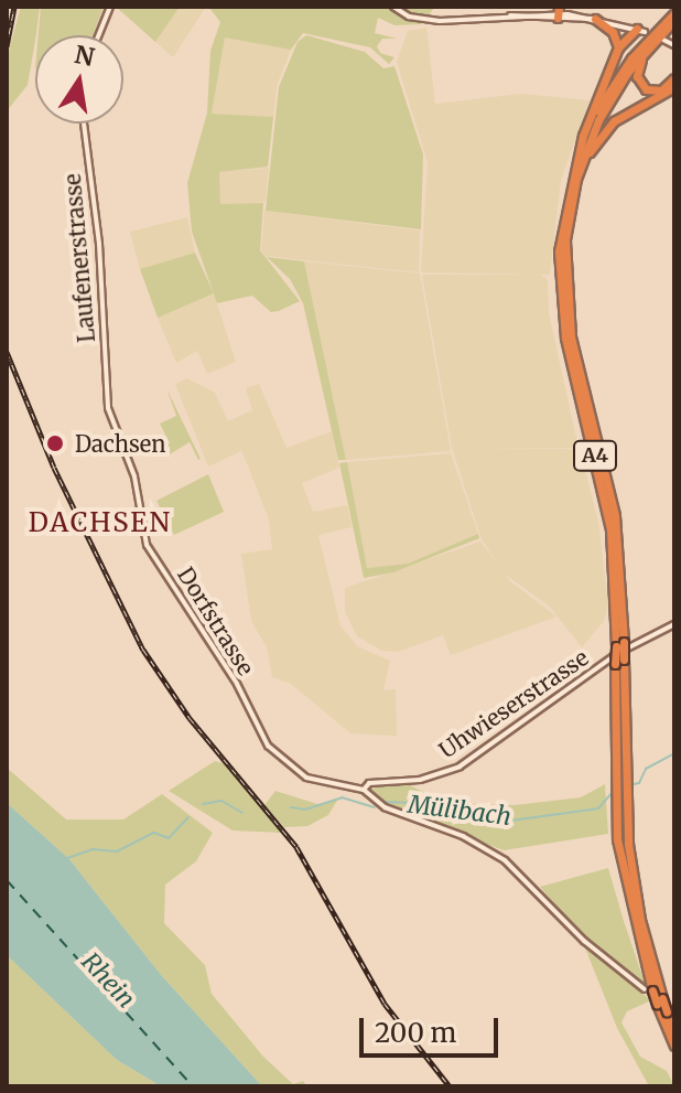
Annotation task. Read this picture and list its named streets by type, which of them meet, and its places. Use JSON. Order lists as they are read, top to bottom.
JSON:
{
  "streets": {
    "highway": ["A4"],
    "street": ["Laufenerstrasse", "Dorfstrasse", "Uhwieserstrasse"]
  },
  "crossings": [
    ["Laufenerstrasse", "Dorfstrasse"],
    ["A4", "Uhwieserstrasse"],
    ["Dorfstrasse", "Uhwieserstrasse"]
  ],
  "districts": ["DACHSEN"],
  "water": ["Mülibach", "Rhein"],
  "places": ["Dachsen"],
  "scale_bar": "200 m",
  "north": "top"
}
